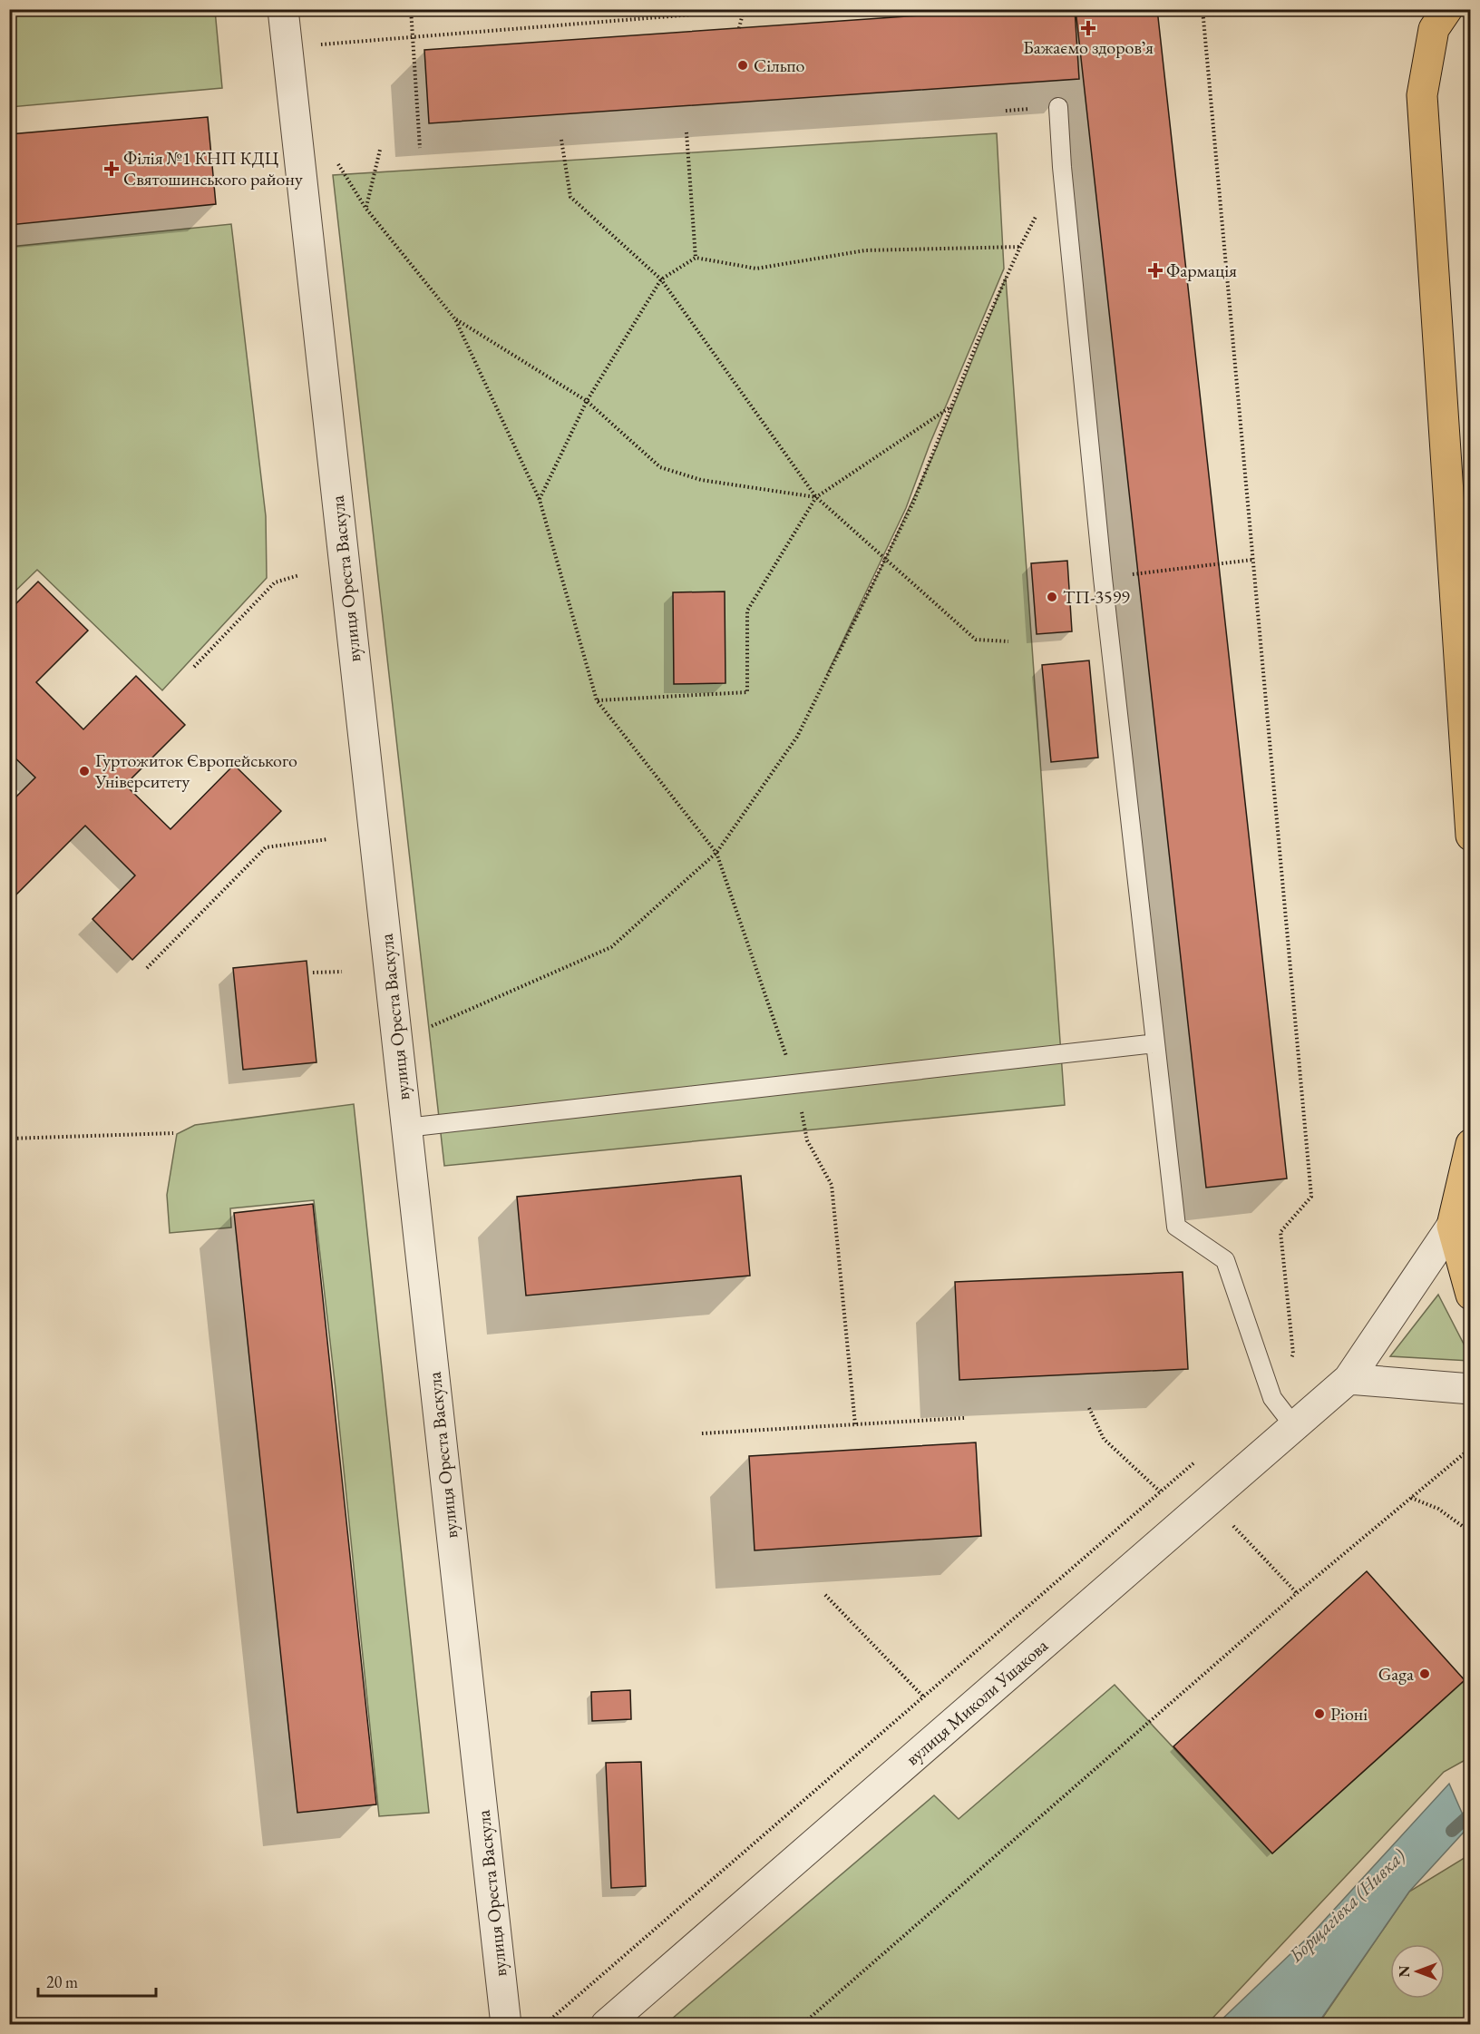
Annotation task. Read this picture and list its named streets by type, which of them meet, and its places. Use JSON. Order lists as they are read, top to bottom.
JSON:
{
  "streets": {
    "street": ["вулиця Ореста Васкула", "вулиця Миколи Ушакова"]
  },
  "water": ["Борщагівка (Нивка)"],
  "places": {
    "health": ["Бажаємо здоровʼя", "Філія №1 КНП КДЦ Святошинського району", "Фармація"],
    "other": [
      "Сільпо",
      "ТП-3599",
      "Гуртожиток Європейського Університету",
      "Gaga",
      "Ріоні"
    ]
  },
  "scale_bar": "20 m",
  "north": "left"
}
